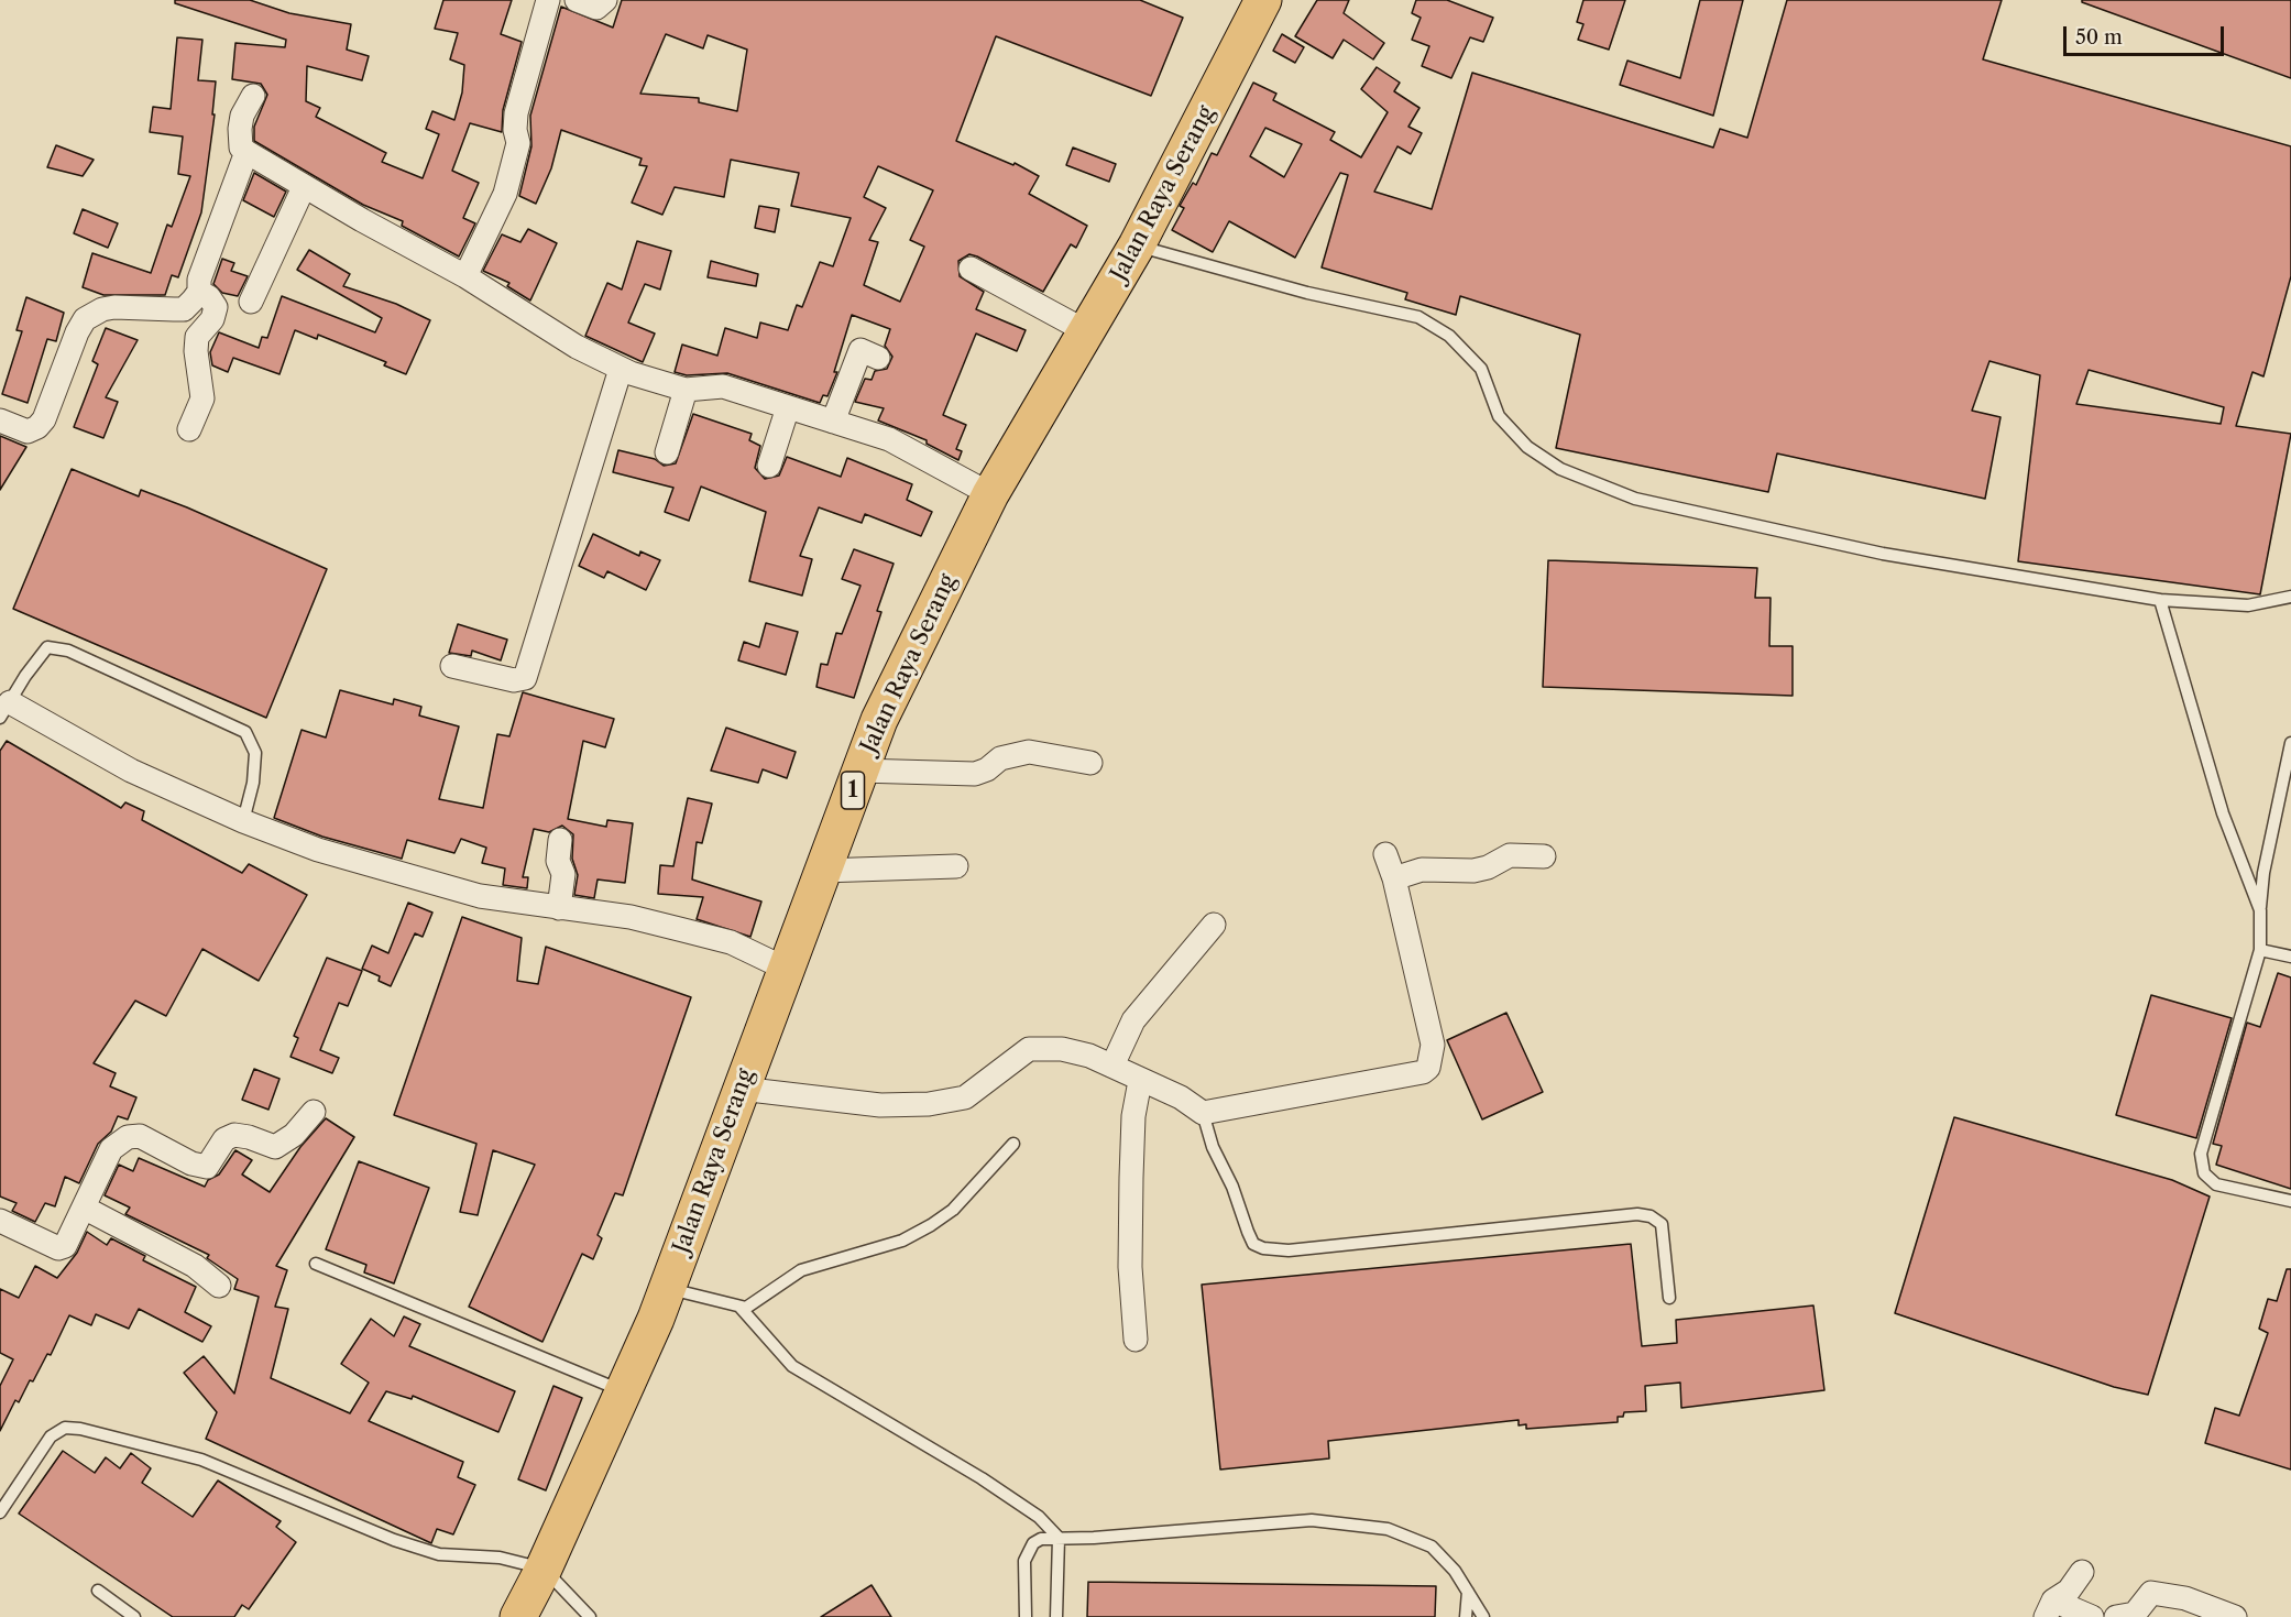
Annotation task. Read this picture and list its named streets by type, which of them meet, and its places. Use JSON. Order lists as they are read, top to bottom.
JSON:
{
  "streets": {
    "highway": ["Jalan Raya Serang", "1"]
  },
  "scale_bar": "50 m"
}
